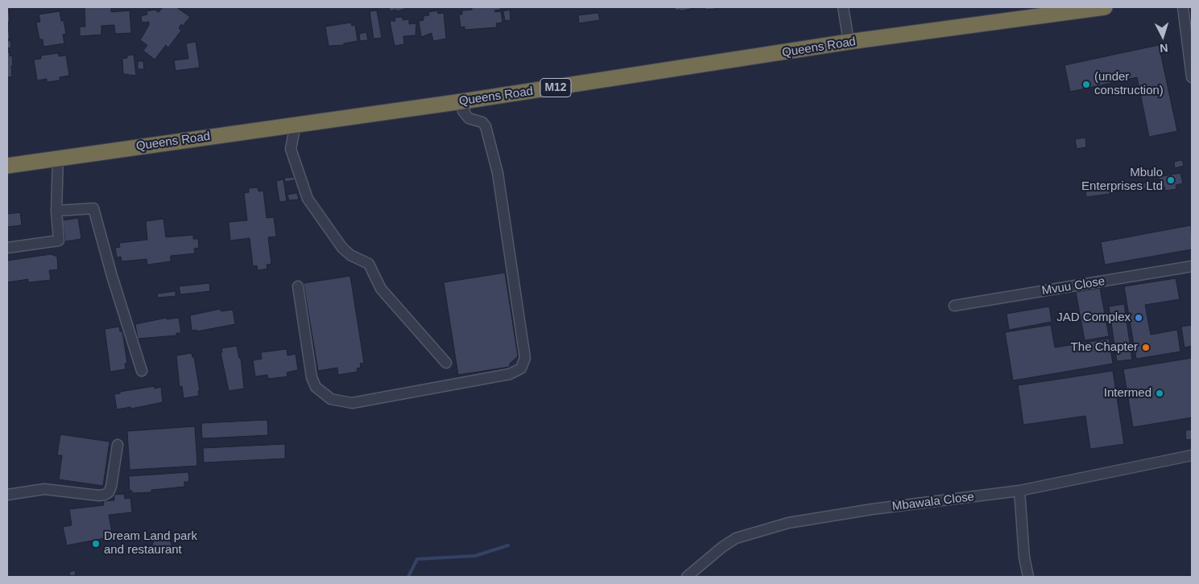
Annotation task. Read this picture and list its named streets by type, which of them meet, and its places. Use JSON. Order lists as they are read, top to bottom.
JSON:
{
  "streets": {
    "highway": ["Queens Road", "M12"],
    "street": ["Mvuu Close", "Mbawala Close"]
  },
  "places": [
    "(under construction)",
    "Mbulo Enterprises Ltd",
    "JAD Complex",
    "The Chapter",
    "Intermed",
    "Dream Land park and restaurant"
  ],
  "north": "bottom"
}
